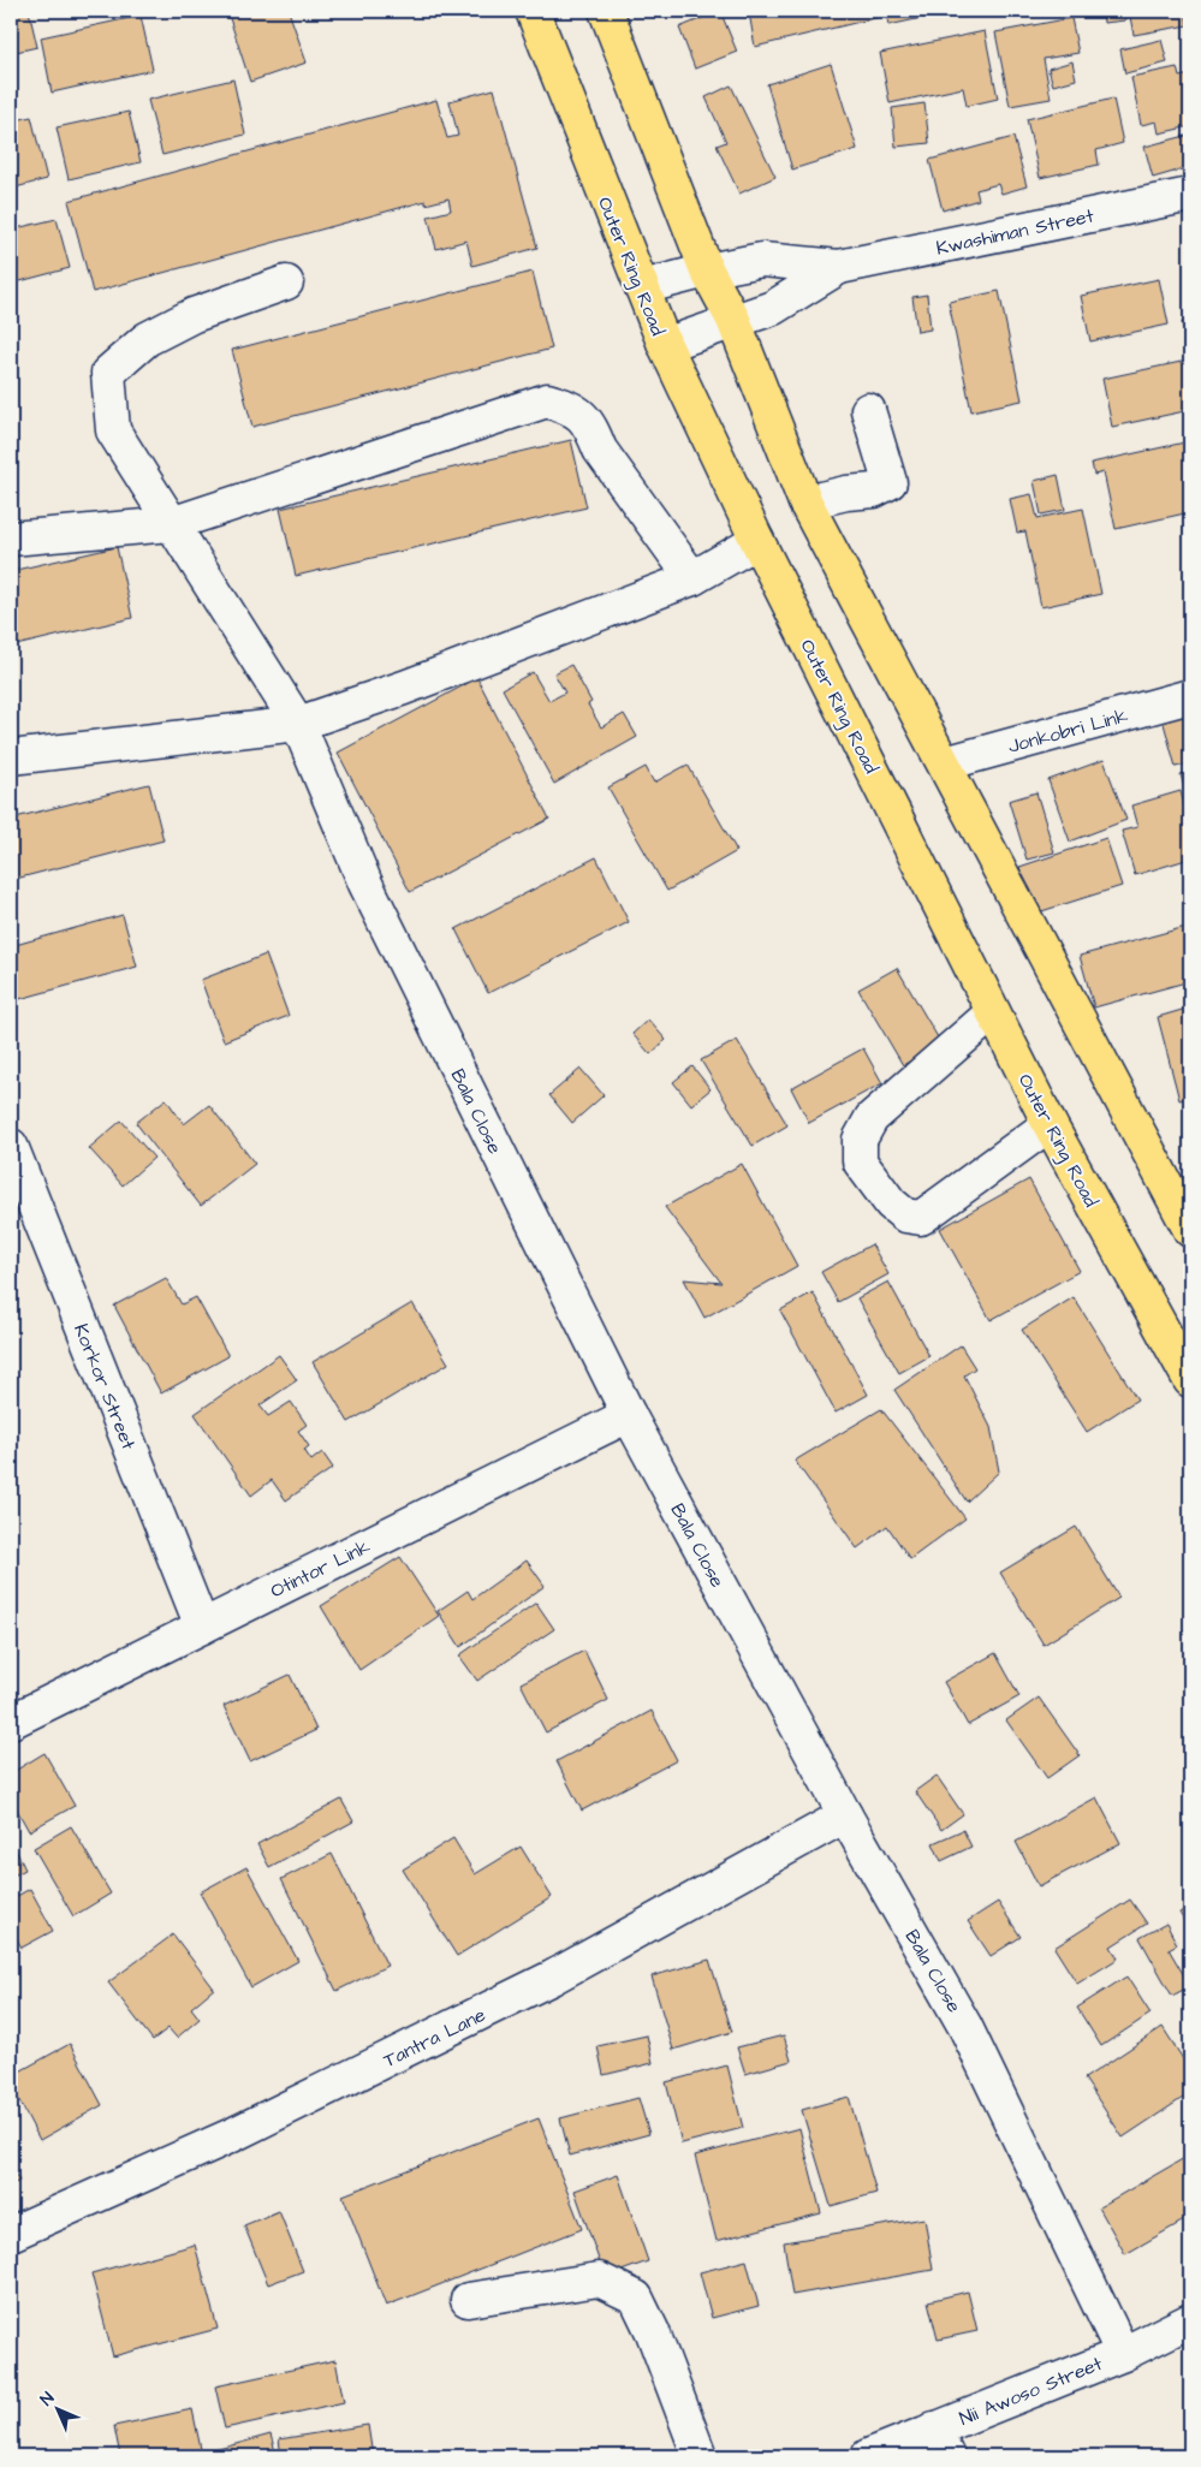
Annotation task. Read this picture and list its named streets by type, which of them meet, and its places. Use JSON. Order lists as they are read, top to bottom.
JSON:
{
  "streets": {
    "main road": ["Outer Ring Road"],
    "street": [
      "Kwashiman Street",
      "Jonkobri Link",
      "Bala Close",
      "Korkor Street",
      "Otintor Link",
      "Tantra Lane",
      "Nii Awoso Street"
    ]
  },
  "crossings": [
    ["Kwashiman Street", "Outer Ring Road"],
    ["Bala Close", "Otintor Link"],
    ["Bala Close", "Tantra Lane"],
    ["Bala Close", "Nii Awoso Street"],
    ["Korkor Street", "Otintor Link"]
  ],
  "north": "top left"
}
